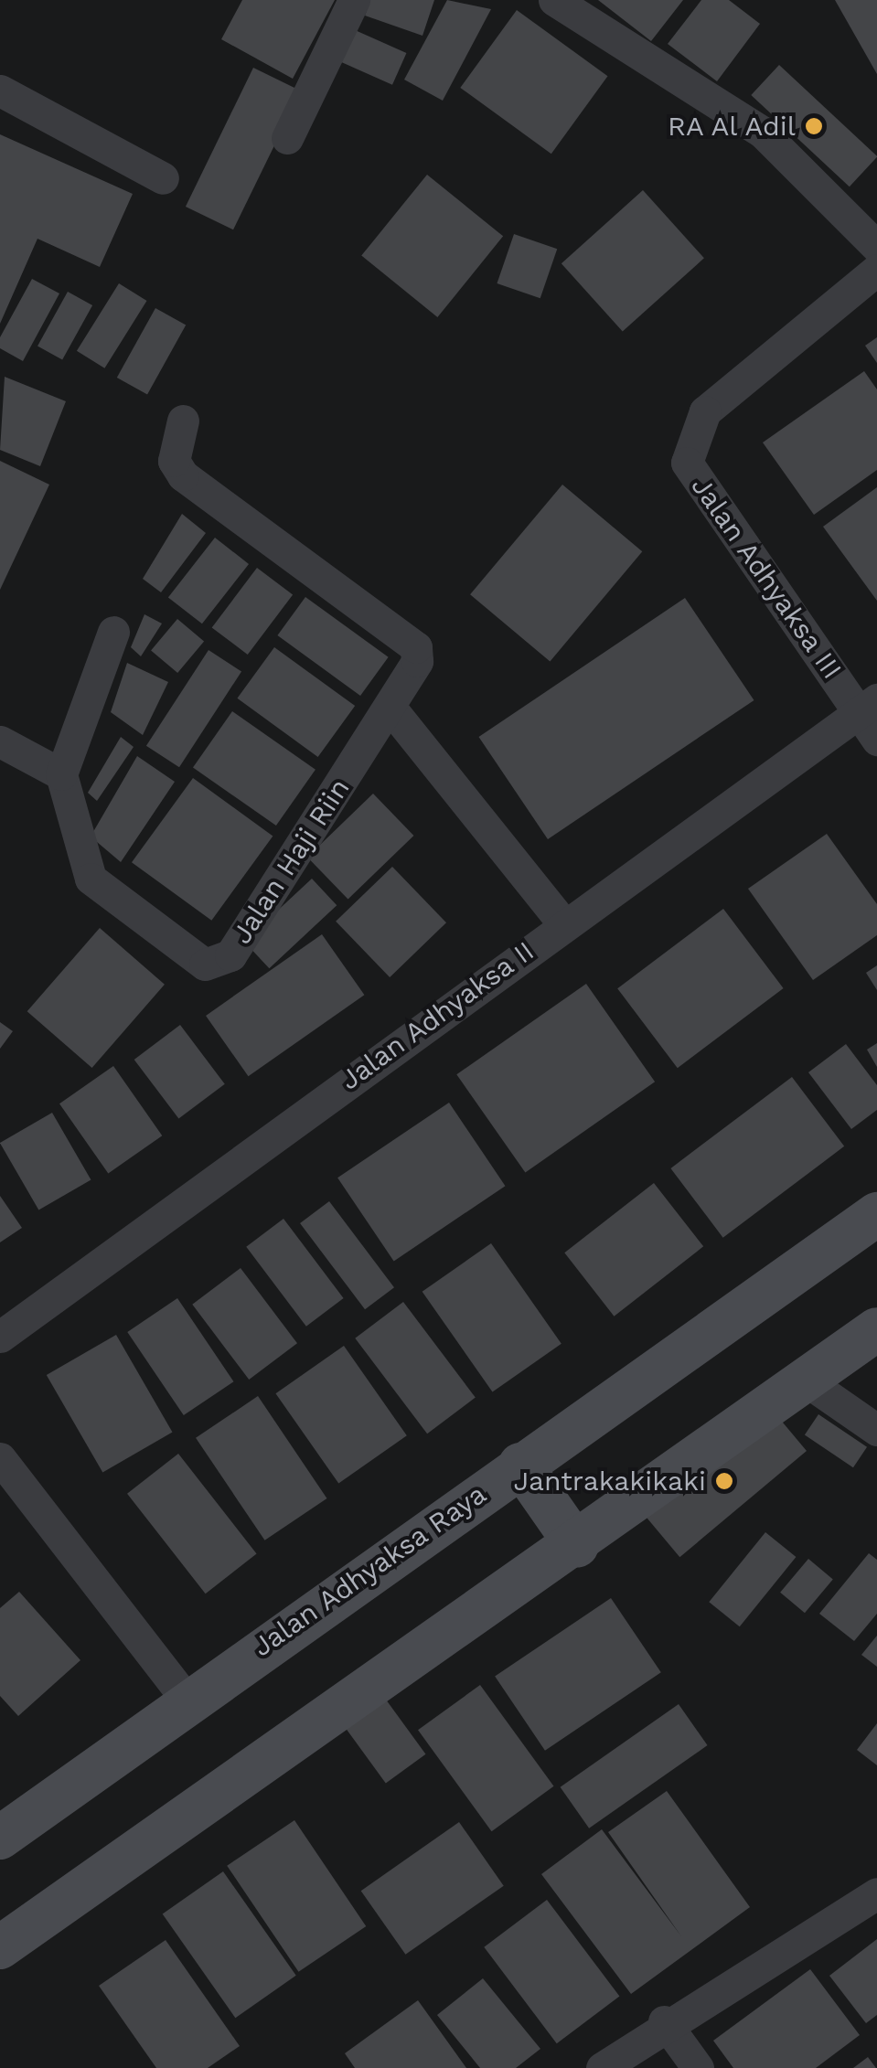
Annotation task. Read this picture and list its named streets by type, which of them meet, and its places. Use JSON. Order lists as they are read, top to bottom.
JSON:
{
  "streets": {
    "main road": ["Jalan Adhyaksa Raya"],
    "street": ["Jalan Adhyaksa III", "Jalan Haji Riin", "Jalan Adhyaksa II"]
  },
  "crossings": [
    ["Jalan Adhyaksa III", "Jalan Adhyaksa II"]
  ],
  "places": ["RA Al Adil", "Jantrakakikaki"]
}
